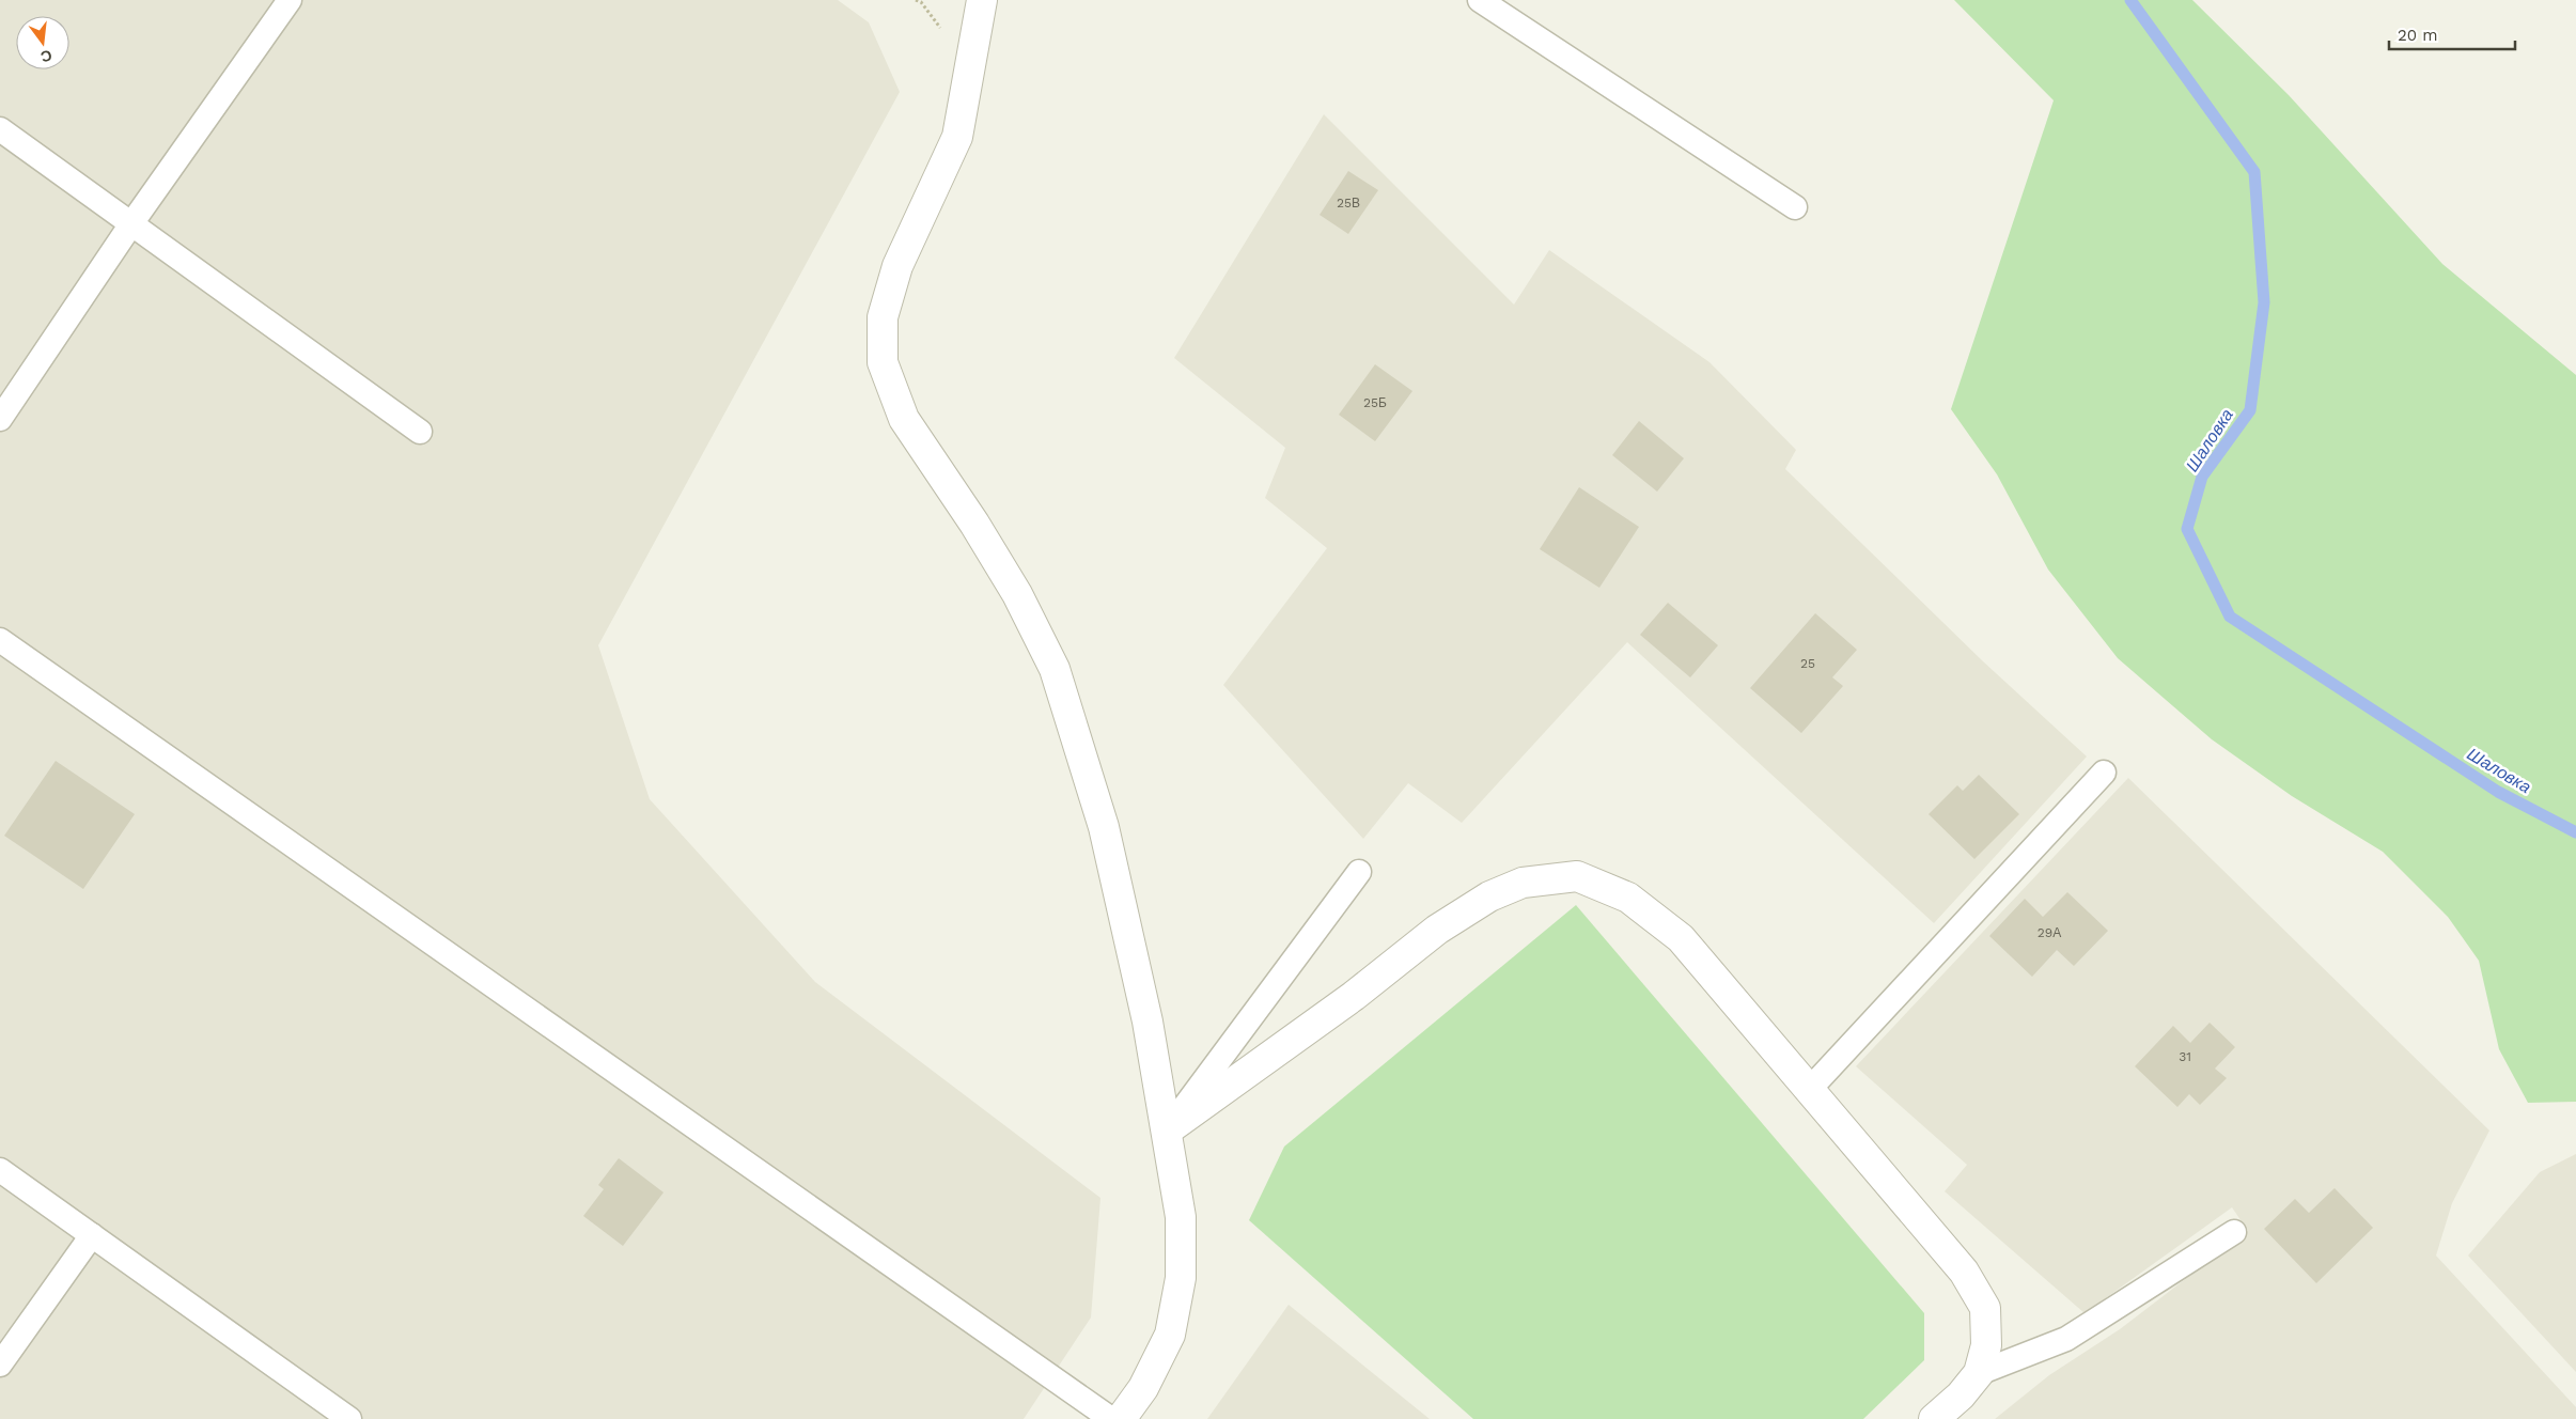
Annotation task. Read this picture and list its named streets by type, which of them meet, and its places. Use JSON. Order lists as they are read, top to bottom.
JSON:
{
  "water": ["Шаловка"],
  "house_numbers": [
    "25В",
    "25Б",
    "25",
    "29А",
    "31"
  ],
  "scale_bar": "20 m",
  "north": "bottom"
}
